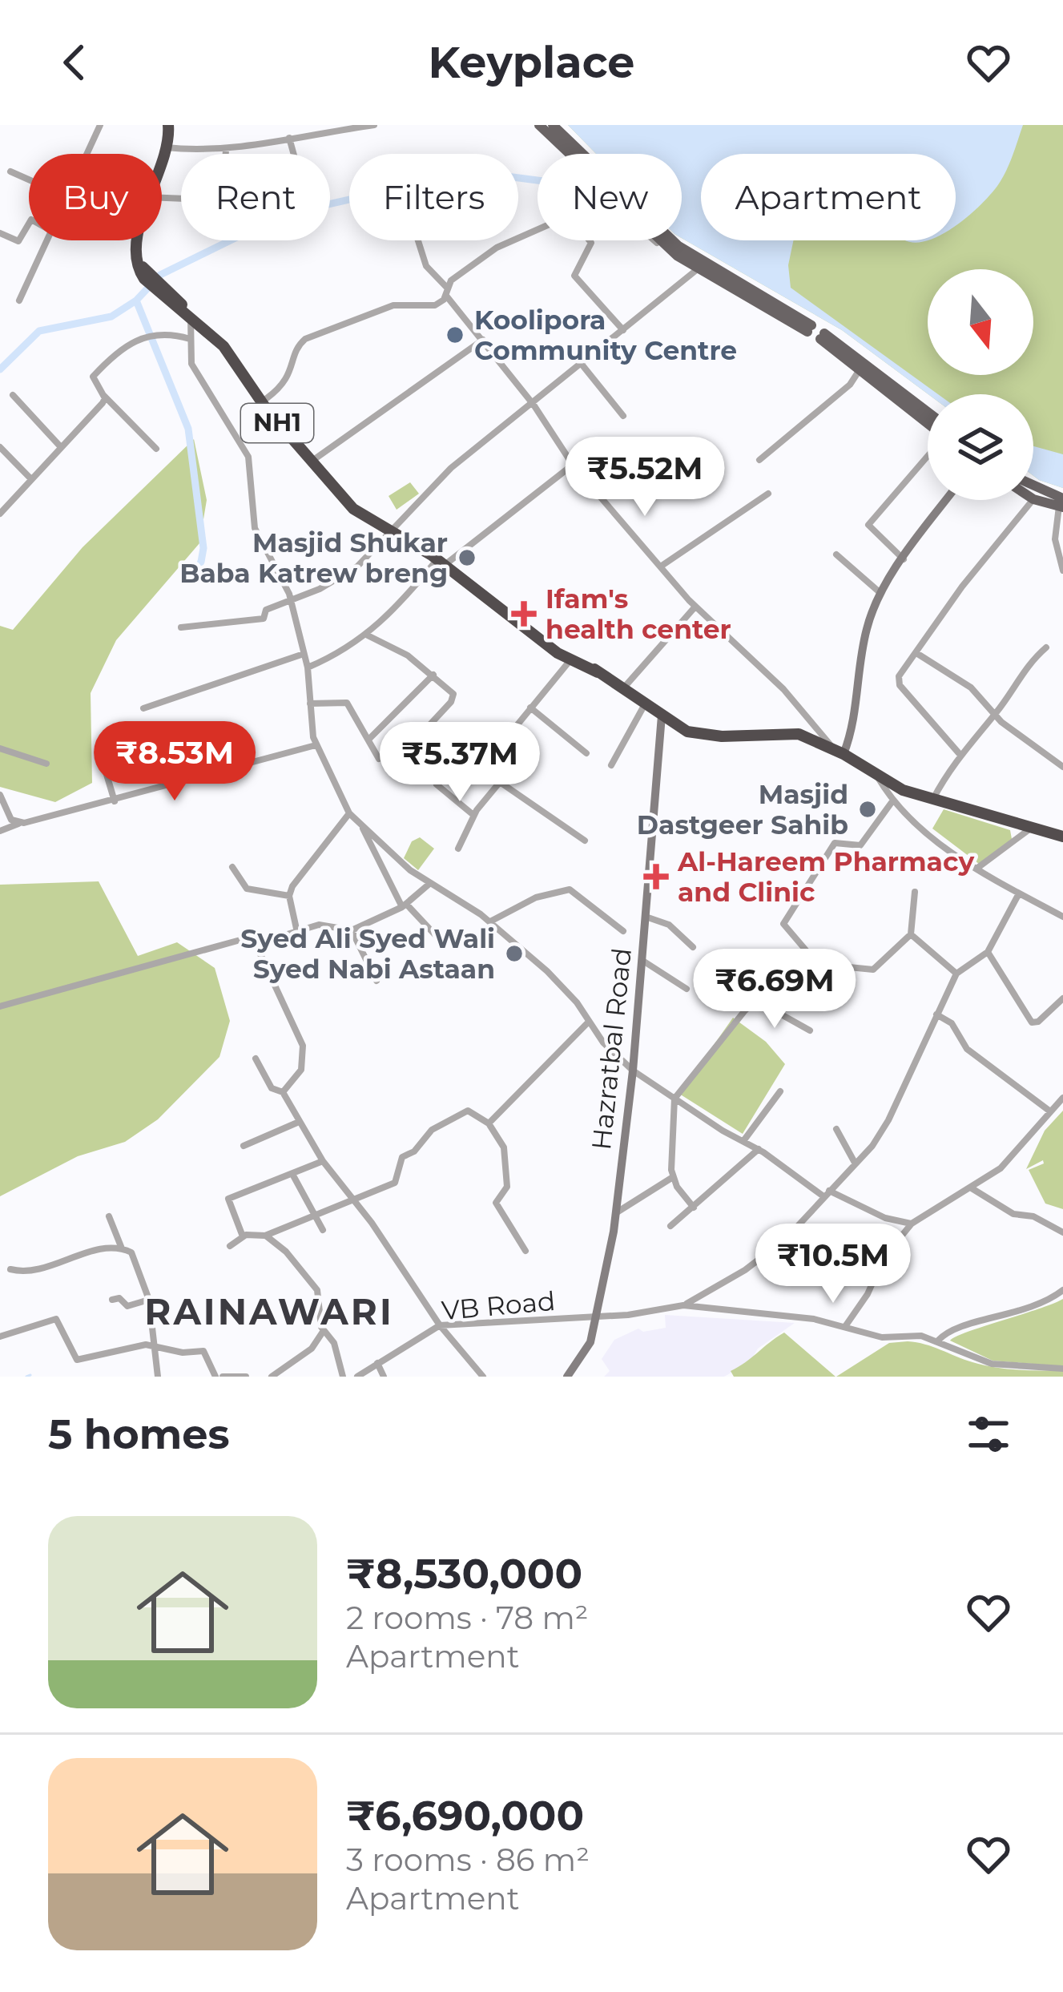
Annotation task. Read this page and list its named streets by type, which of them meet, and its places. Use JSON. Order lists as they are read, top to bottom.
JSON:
{
  "streets": {
    "highway": ["NH1"],
    "main road": ["Hazratbal Road"],
    "street": ["VB Road"]
  },
  "crossings": [
    ["NH1", "Hazratbal Road"],
    ["Hazratbal Road", "VB Road"]
  ],
  "districts": ["RAINAWARI"],
  "places": {
    "other": [
      "Koolipora Community Centre",
      "Masjid Shukar Baba Katrew breng",
      "Masjid Dastgeer Sahib",
      "Syed Ali Syed Wali Syed Nabi Astaan"
    ],
    "health": ["Ifam's health center", "Al-Hareem Pharmacy and Clinic"]
  },
  "north": "bottom",
  "page": {
    "header": "Keyplace",
    "chip": [
      "Buy",
      "Rent",
      "Filters",
      "New",
      "Apartment"
    ],
    "price": [
      "₹5.52M",
      "₹8.53M",
      "₹5.37M",
      "₹6.69M",
      "₹10.5M"
    ],
    "heading": "5 homes",
    "list": [
      {
        "name": "₹8,530,000",
        "note": "2 rooms · 78 m² · Apartment"
      },
      {
        "name": "₹6,690,000",
        "note": "3 rooms · 86 m² · Apartment"
      }
    ]
  }
}
